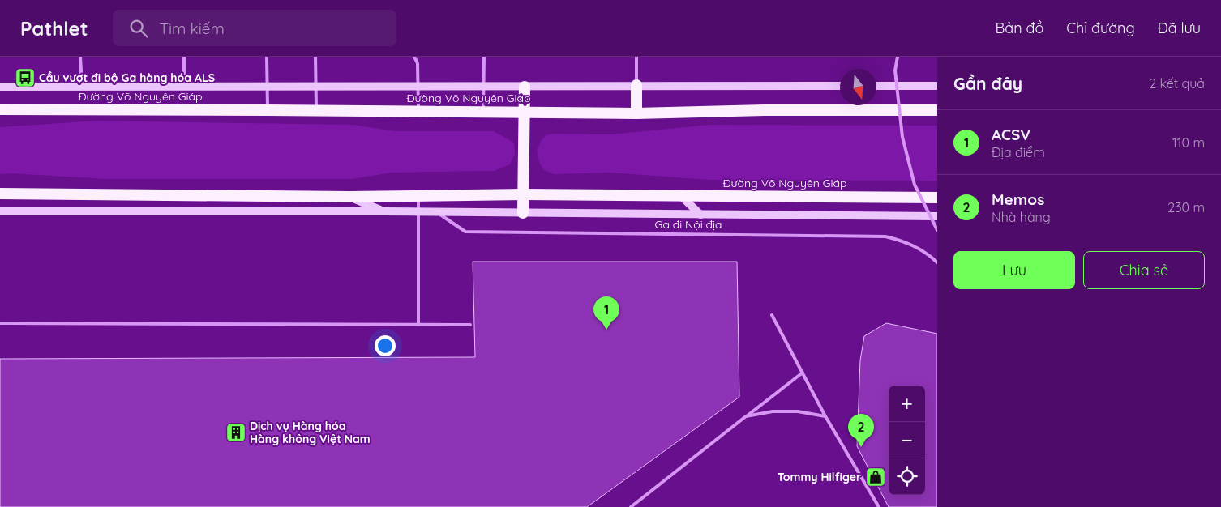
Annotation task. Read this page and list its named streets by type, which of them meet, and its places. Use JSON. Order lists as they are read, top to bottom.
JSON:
{
  "streets": {
    "highway": ["Đường Võ Nguyên Giáp"],
    "lane": ["Ga đi Nội địa"]
  },
  "places": {
    "bus stop": ["Cầu vượt đi bộ Ga hàng hóa ALS"],
    "building": ["Dịch vụ Hàng hóa Hàng không Việt Nam"],
    "shop": ["Tommy Hilfiger"]
  },
  "north": "bottom",
  "page": {
    "header": "Pathlet",
    "search": "Tìm kiếm",
    "nav": ["Bản đồ", "Chỉ đường", "Đã lưu"],
    "heading": ["Gần đây", "2 kết quả"],
    "list": [
      {
        "mark": "1",
        "name": "ACSV",
        "note": "Địa điểm",
        "value": "110 m"
      },
      {
        "mark": "2",
        "name": "Memos",
        "note": "Nhà hàng",
        "value": "230 m"
      }
    ],
    "buttons": ["Lưu", "Chia sẻ"],
    "pins": ["1", "2"],
    "map_buttons": ["+", "−"]
  }
}
